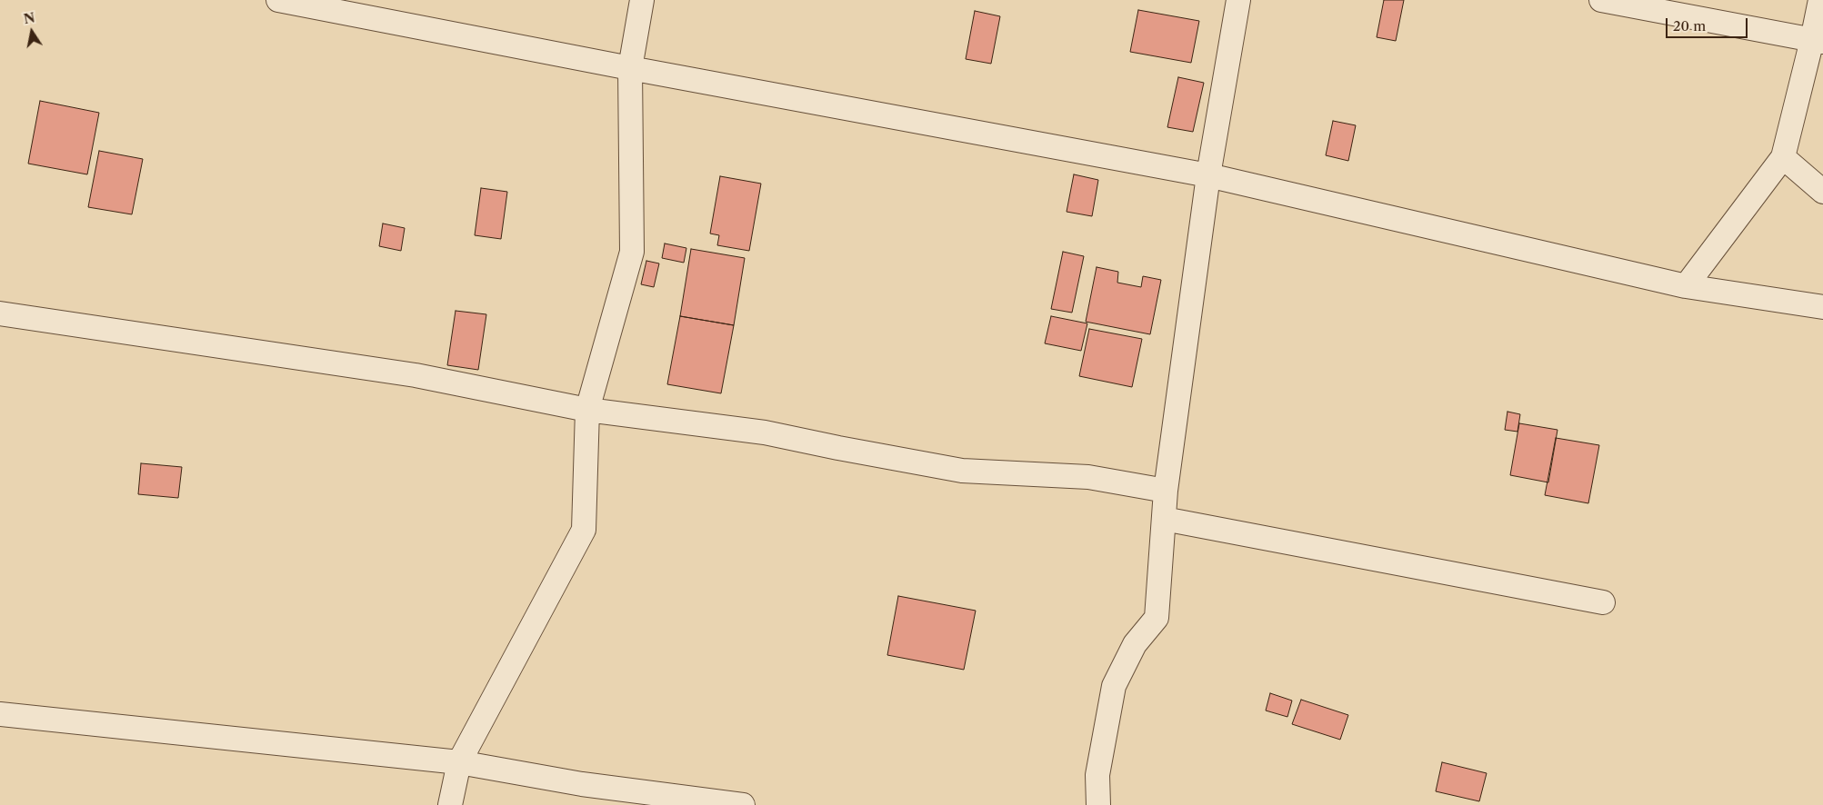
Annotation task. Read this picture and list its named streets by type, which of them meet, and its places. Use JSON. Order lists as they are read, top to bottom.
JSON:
{
  "scale_bar": "20 m",
  "north": "top"
}
